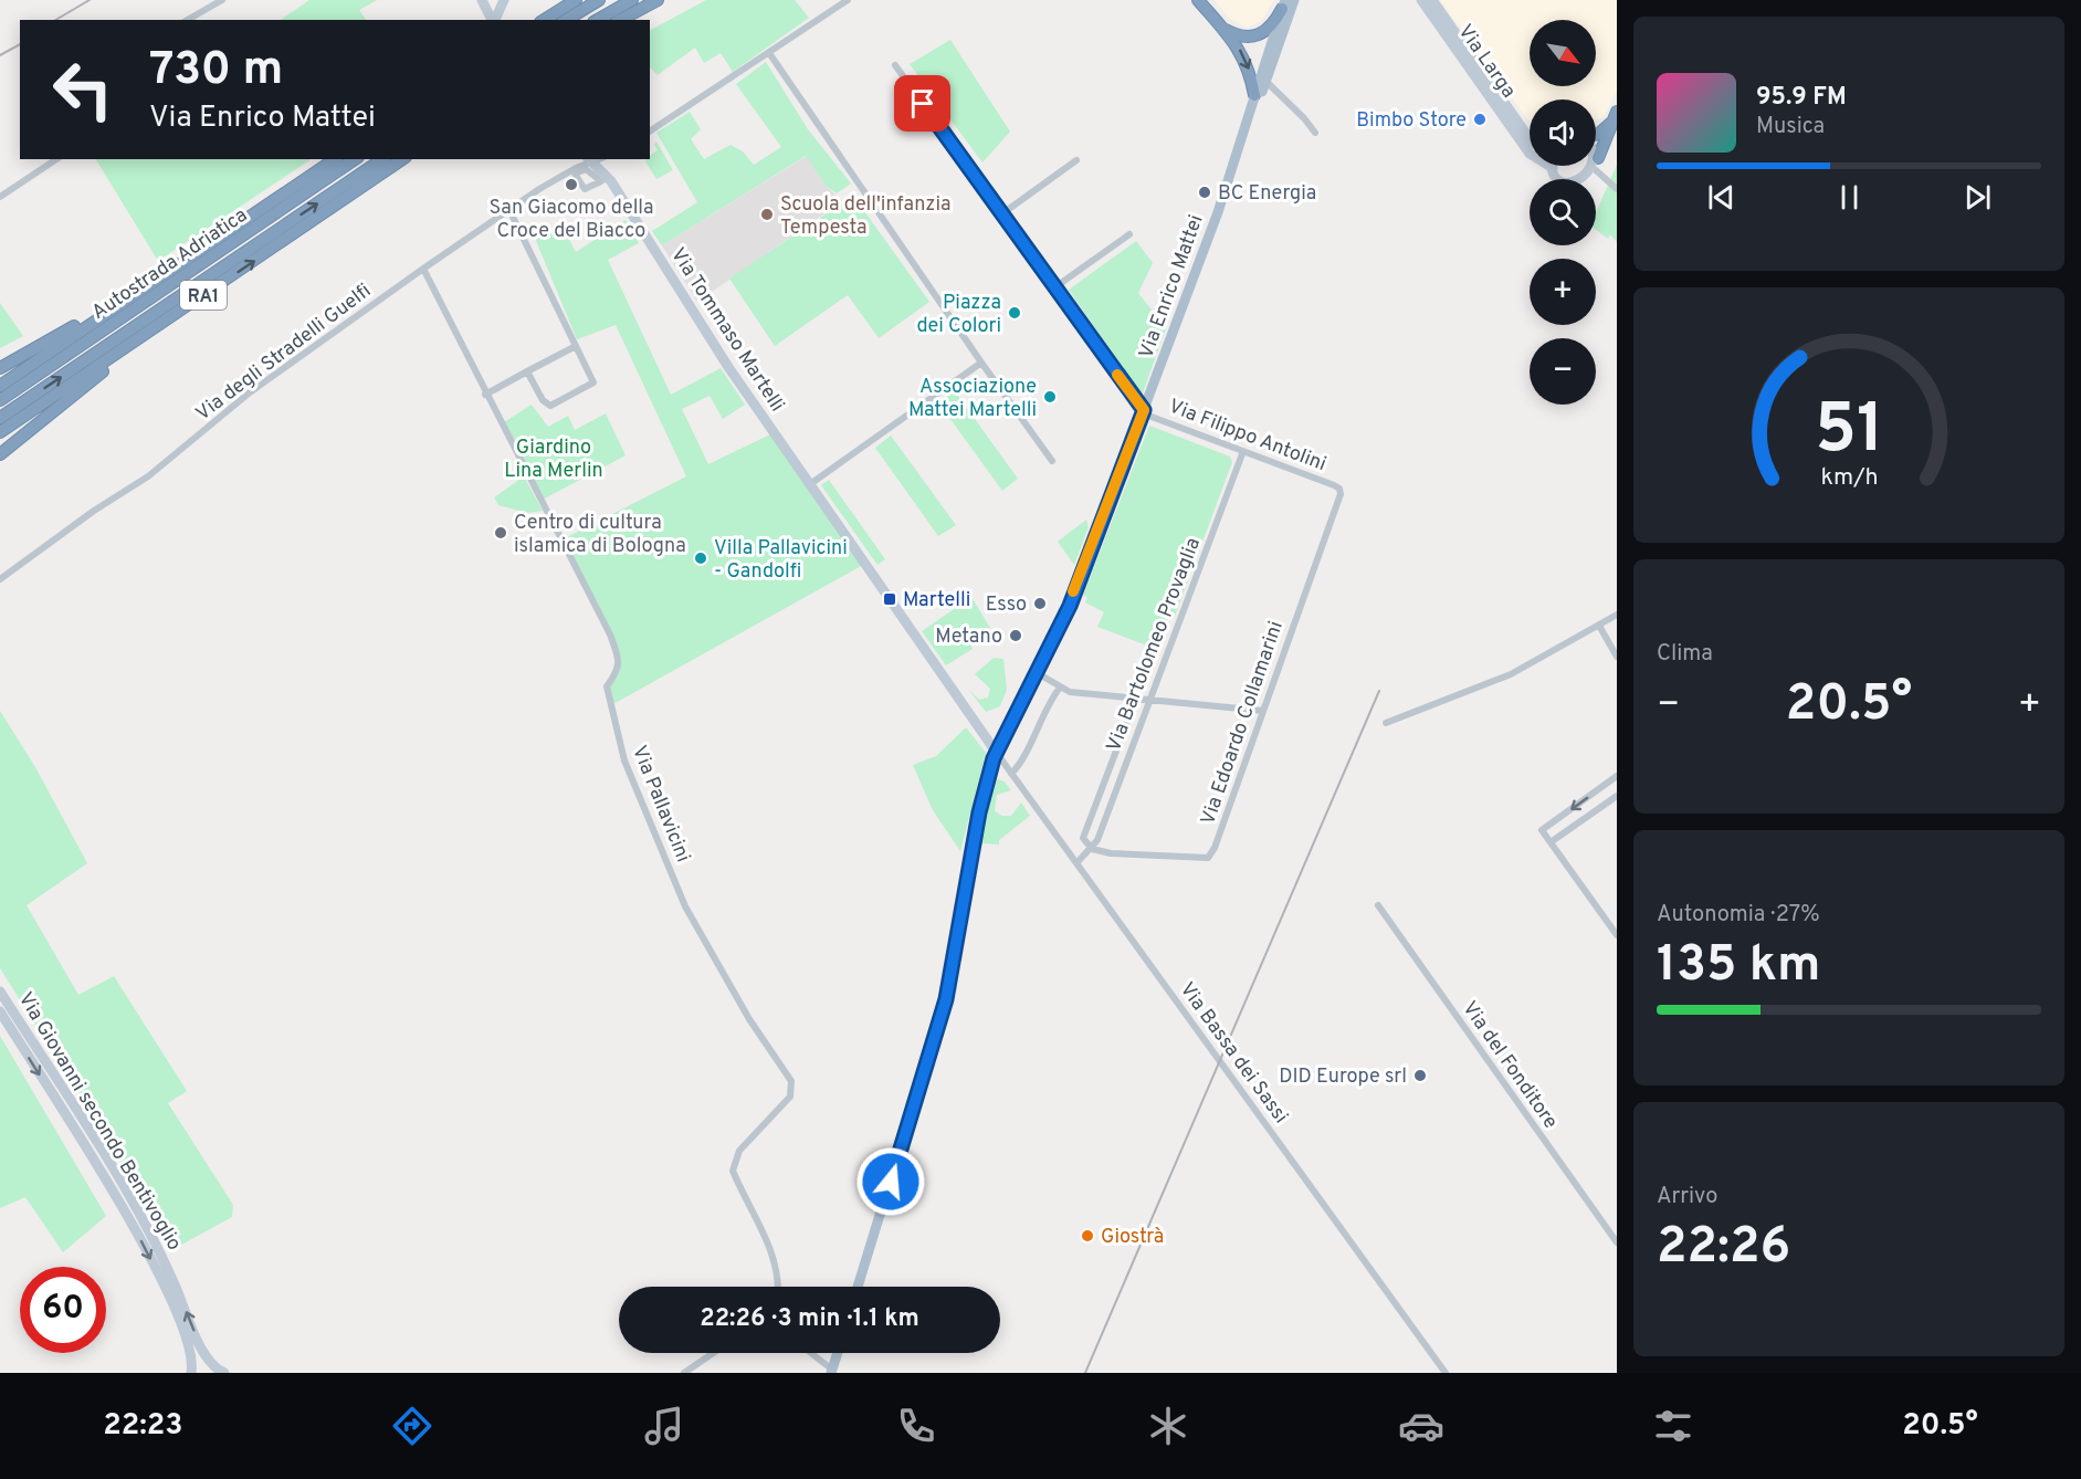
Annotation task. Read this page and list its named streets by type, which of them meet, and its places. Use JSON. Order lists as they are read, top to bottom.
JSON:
{
  "streets": {
    "highway": ["Autostrada Adriatica", "RA1"],
    "main road": [
      "Via Larga",
      "Via Enrico Mattei",
      "Via Tommaso Martelli",
      "Via Giovanni secondo Bentivoglio"
    ],
    "street": [
      "Via degli Stradelli Guelfi",
      "Via Filippo Antolini",
      "Via Bartolomeo Provaglia",
      "Via Edoardo Collamarini",
      "Via Pallavicini",
      "Via Bassa dei Sassi",
      "Via del Fonditore"
    ]
  },
  "crossings": [
    ["Via Enrico Mattei", "Via Tommaso Martelli"],
    ["Via Enrico Mattei", "Via Filippo Antolini"],
    ["Via Enrico Mattei", "Via Bassa dei Sassi"],
    ["Via Tommaso Martelli", "Via degli Stradelli Guelfi"],
    ["Via Tommaso Martelli", "Via Bassa dei Sassi"],
    ["Via degli Stradelli Guelfi", "Via Pallavicini"],
    ["Via Filippo Antolini", "Via Bartolomeo Provaglia"],
    ["Via Filippo Antolini", "Via Edoardo Collamarini"],
    ["Via Bartolomeo Provaglia", "Via Edoardo Collamarini"],
    ["Via Bartolomeo Provaglia", "Via Bassa dei Sassi"]
  ],
  "parks": ["Giardino Lina Merlin"],
  "places": {
    "other": [
      "Bimbo Store",
      "San Giacomo della Croce del Biacco",
      "BC Energia",
      "Scuola dell'infanzia Tempesta",
      "Piazza dei Colori",
      "Associazione Mattei Martelli",
      "Centro di cultura islamica di Bologna",
      "Villa Pallavicini - Gandolfi",
      "Esso",
      "Metano",
      "DID Europe srl",
      "Giostrà"
    ],
    "transit": ["Martelli"]
  },
  "north": "bottom right",
  "page": {
    "map_buttons": ["+", "−"],
    "turn": ["730 m", "Via Enrico Mattei"],
    "song": ["95.9 FM", "Musica"],
    "tile": [
      "Clima",
      ["Autonomia · 27%", "135 km"],
      ["Arrivo", "22:26"]
    ],
    "heat": ["−", "20.5°", "+"],
    "limit": "60",
    "trip": "22:26 · 3 min · 1.1 km",
    "tabs": ["22:23", "20.5°"],
    "gauge": ["51", "km/h"]
  }
}
